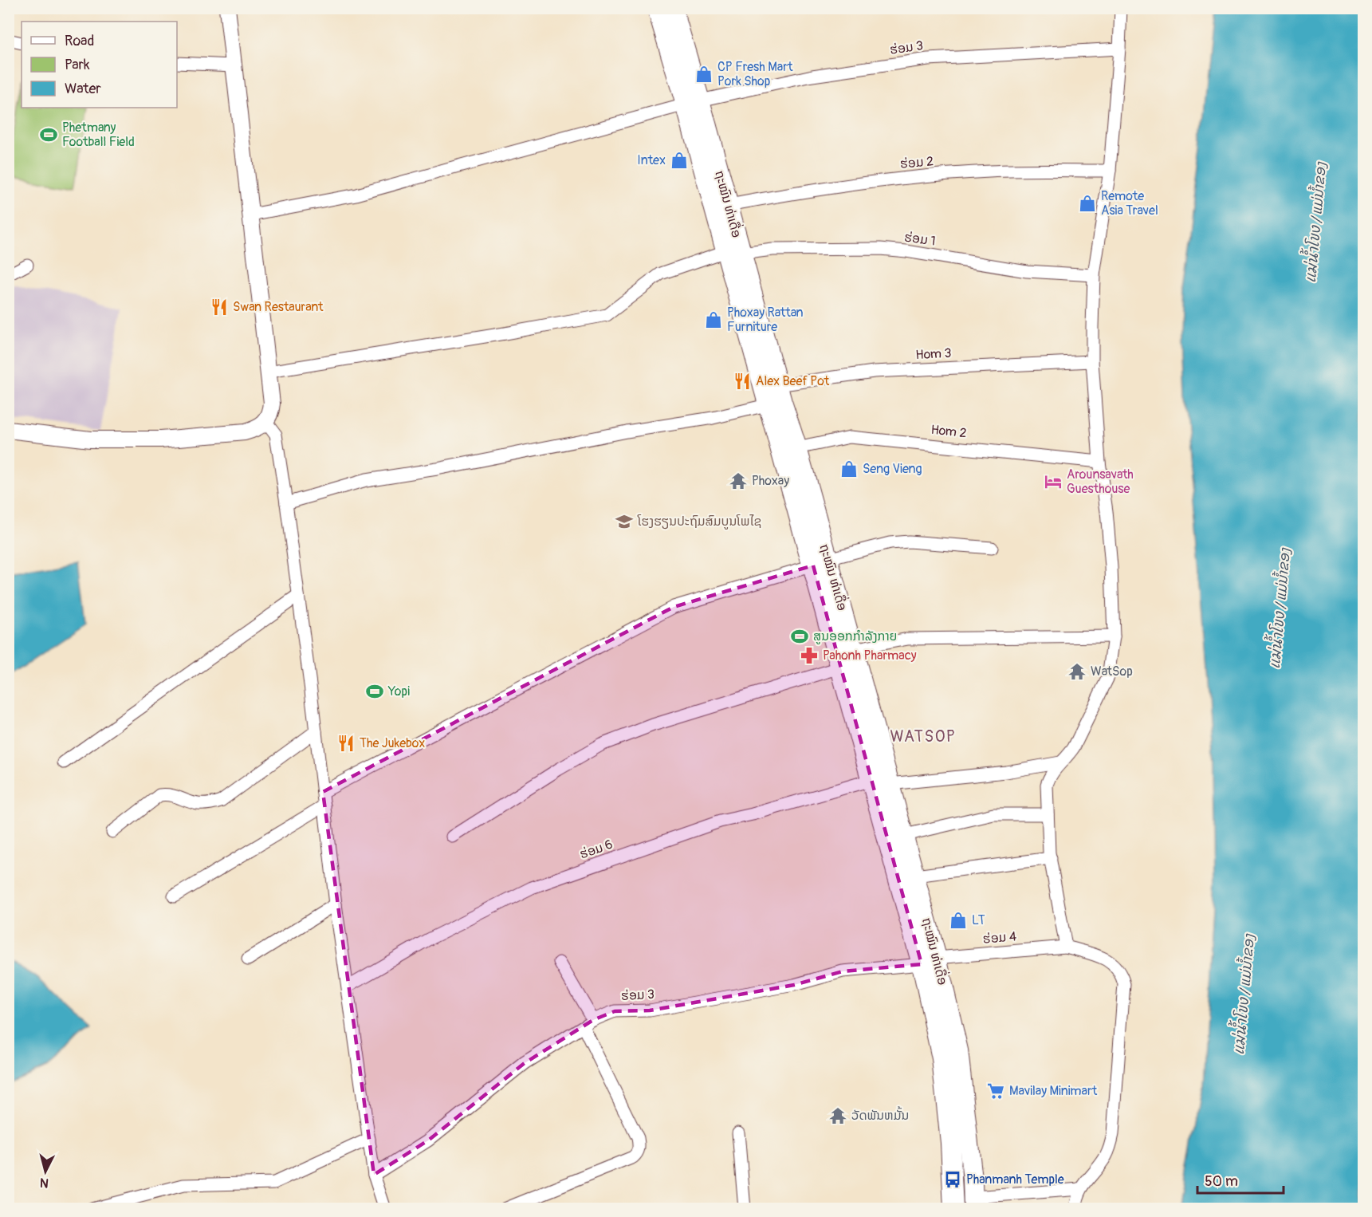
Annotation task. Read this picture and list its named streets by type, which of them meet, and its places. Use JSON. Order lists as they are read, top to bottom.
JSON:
{
  "streets": {
    "main road": ["ຖະໝົນ ທ່າເດື່ອ"],
    "street": [
      "ຮ່ອມ 3",
      "ຮ່ອມ 2",
      "ຮ່ອມ 1",
      "Hom 3",
      "Hom 2",
      "ຮ່ອມ 6",
      "ຮ່ອມ 4"
    ]
  },
  "crossings": [
    ["ຮ່ອມ 3", "ຖະໝົນ ທ່າເດື່ອ"],
    ["ຮ່ອມ 3", "ຮ່ອມ 4"],
    ["ຮ່ອມ 2", "ຖະໝົນ ທ່າເດື່ອ"],
    ["ຖະໝົນ ທ່າເດື່ອ", "ຮ່ອມ 1"],
    ["ຖະໝົນ ທ່າເດື່ອ", "Hom 3"],
    ["ຖະໝົນ ທ່າເດື່ອ", "Hom 2"],
    ["ຖະໝົນ ທ່າເດື່ອ", "ຮ່ອມ 6"],
    ["ຖະໝົນ ທ່າເດື່ອ", "ຮ່ອມ 4"]
  ],
  "districts": ["WATSOP"],
  "water": ["แม่น้ำโขง / ແມ່ນ້ຳຂອງ"],
  "places": {
    "shop": [
      "CP Fresh Mart Pork Shop",
      "Intex",
      "Remote Asia Travel",
      "Phoxay Rattan Furniture",
      "Seng Vieng",
      "LT"
    ],
    "sports": ["Phetmany Football Field", "ສູນອອກກຳລັງກາຍ", "Yopi"],
    "restaurant": ["Swan Restaurant", "Alex Beef Pot", "The Jukebox"],
    "temple": ["Phoxay", "WatSop", "ວັດພັນຫມັ້ນ"],
    "hotel": ["Arounsavath Guesthouse"],
    "school or university": ["ໂຮງຮຽນປະຖົມສົມບູນໂພໄຊ"],
    "pharmacy": ["Pahonh Pharmacy"],
    "supermarket": ["Mavilay Minimart"],
    "bus stop": ["Phanmanh Temple"]
  },
  "legend": ["Road", "Park", "Water"],
  "scale_bar": "50 m",
  "north": "bottom"
}
